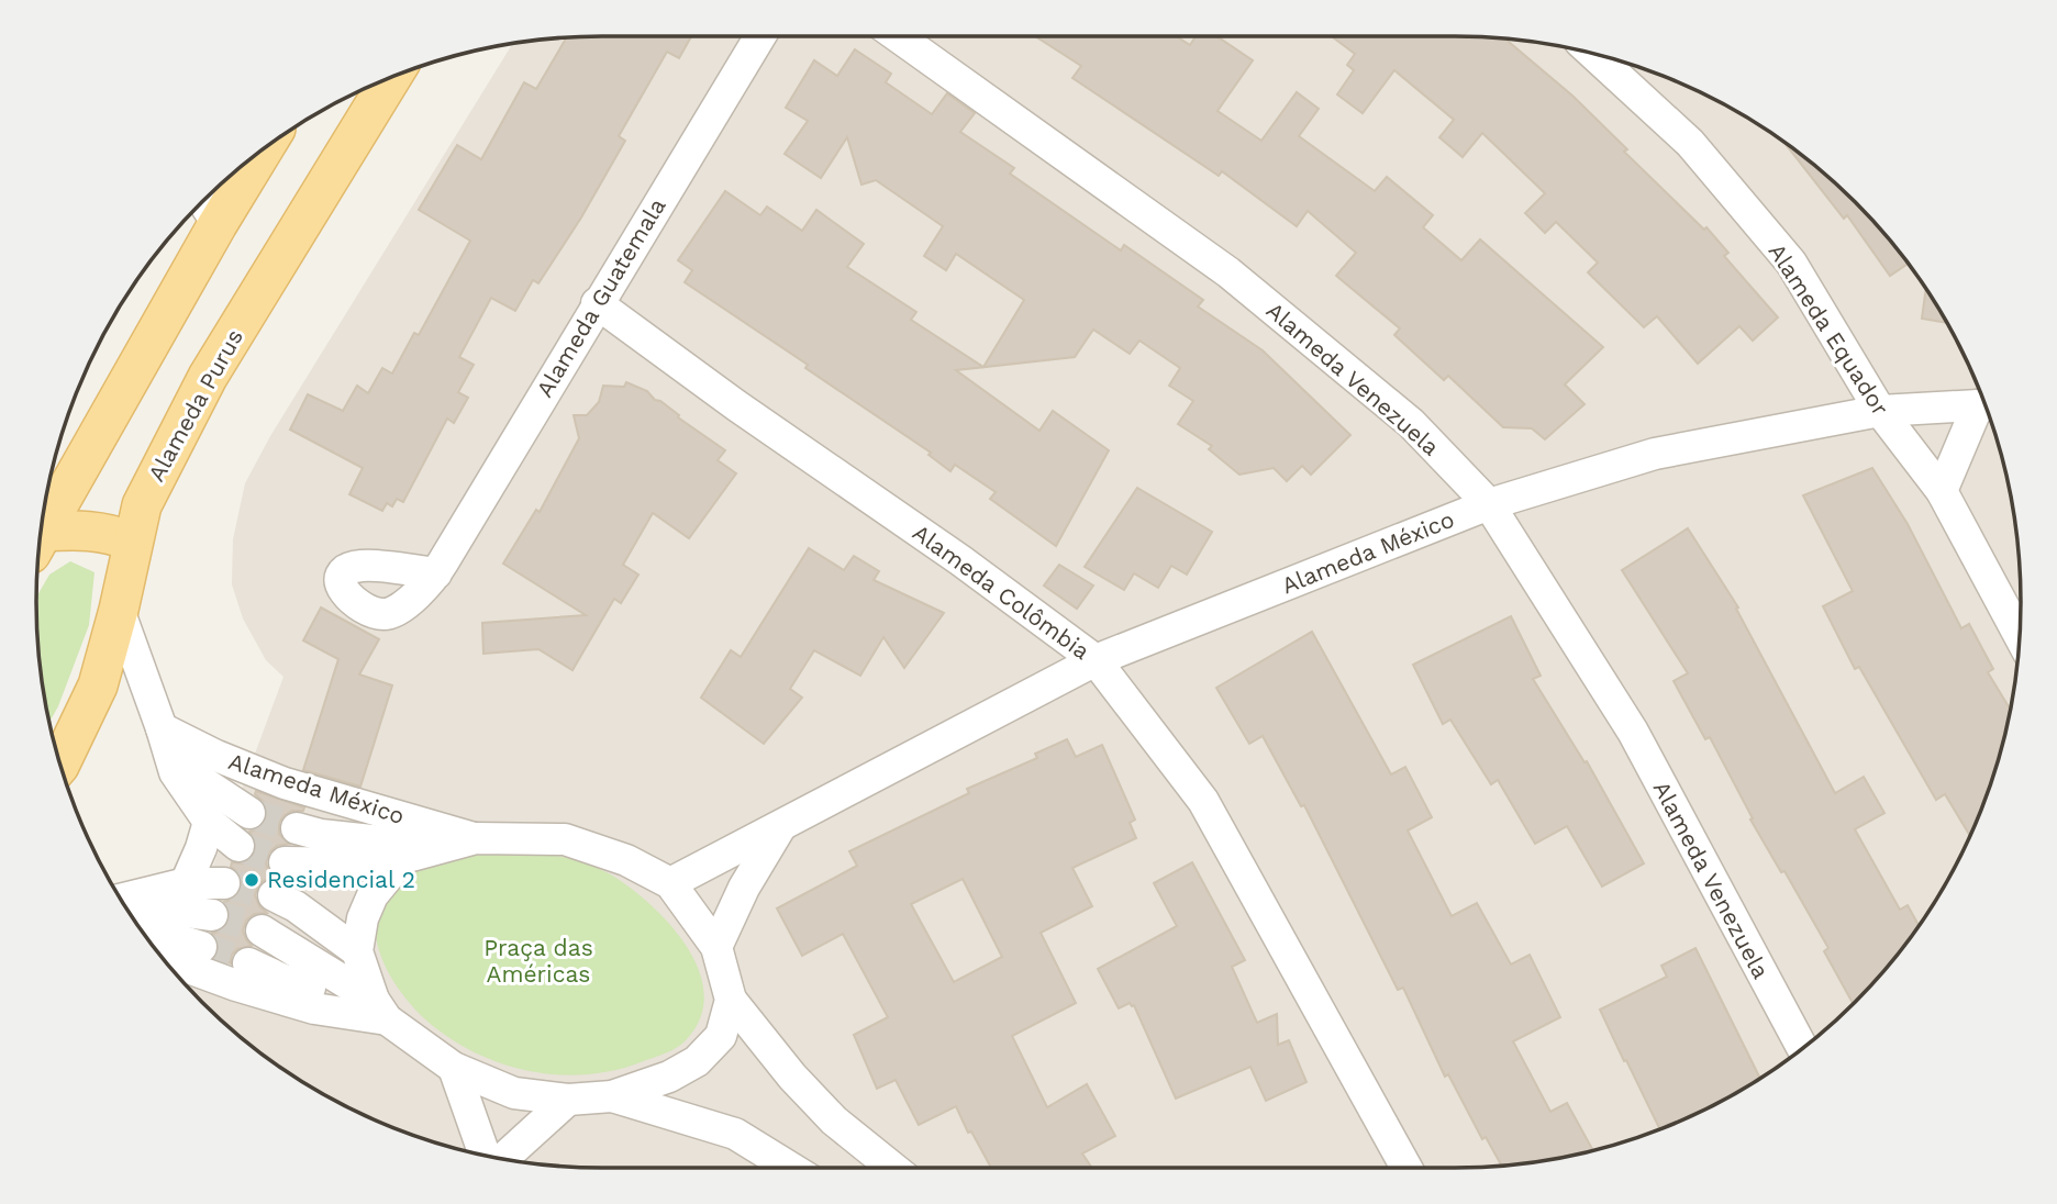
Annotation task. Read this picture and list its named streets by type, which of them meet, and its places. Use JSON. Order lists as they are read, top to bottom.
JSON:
{
  "streets": {
    "main road": ["Alameda Purus"],
    "street": [
      "Alameda Guatemala",
      "Alameda Equador",
      "Alameda Venezuela",
      "Alameda México",
      "Alameda Colômbia"
    ]
  },
  "crossings": [
    ["Alameda Guatemala", "Alameda Colômbia"],
    ["Alameda Equador", "Alameda México"],
    ["Alameda Venezuela", "Alameda México"],
    ["Alameda México", "Alameda Colômbia"]
  ],
  "parks": ["Praça das Américas"],
  "places": ["Residencial 2"]
}
